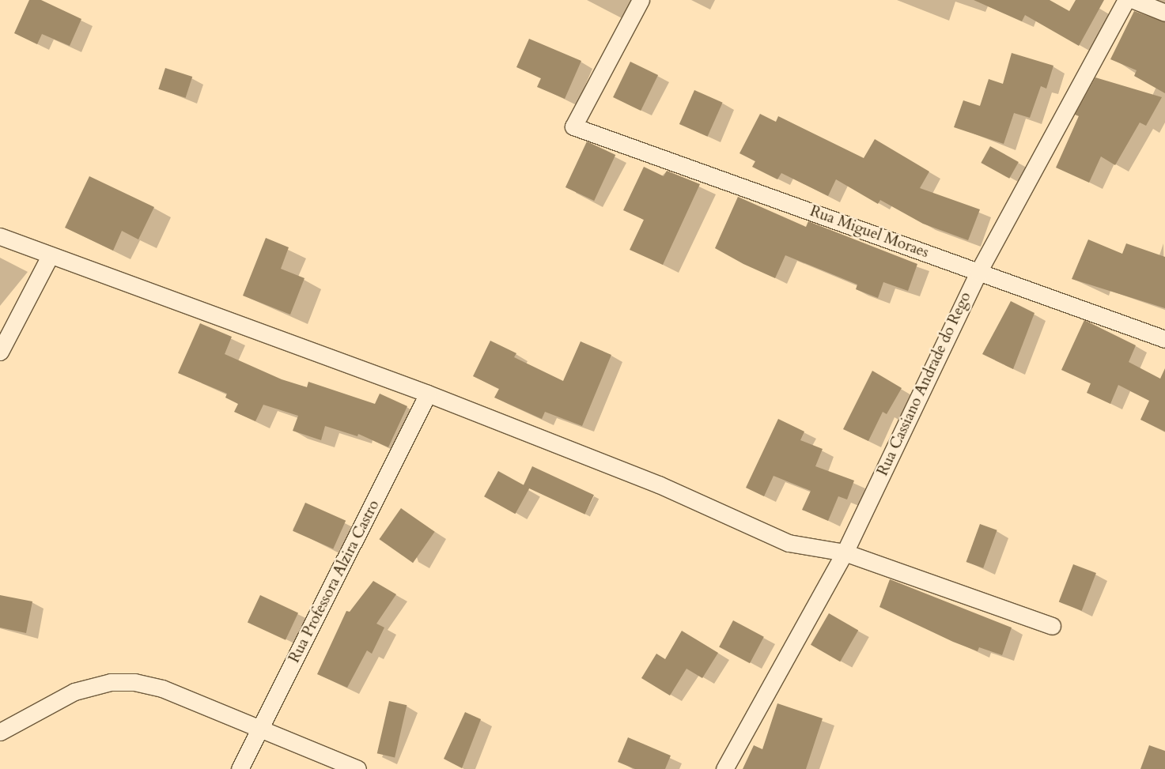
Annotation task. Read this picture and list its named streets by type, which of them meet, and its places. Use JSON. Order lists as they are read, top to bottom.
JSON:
{
  "streets": {
    "street": ["Rua Miguel Moraes", "Rua Cassiano Andrade do Rego", "Rua Professora Alzira Castro"]
  },
  "crossings": [
    ["Rua Miguel Moraes", "Rua Cassiano Andrade do Rego"]
  ]
}
